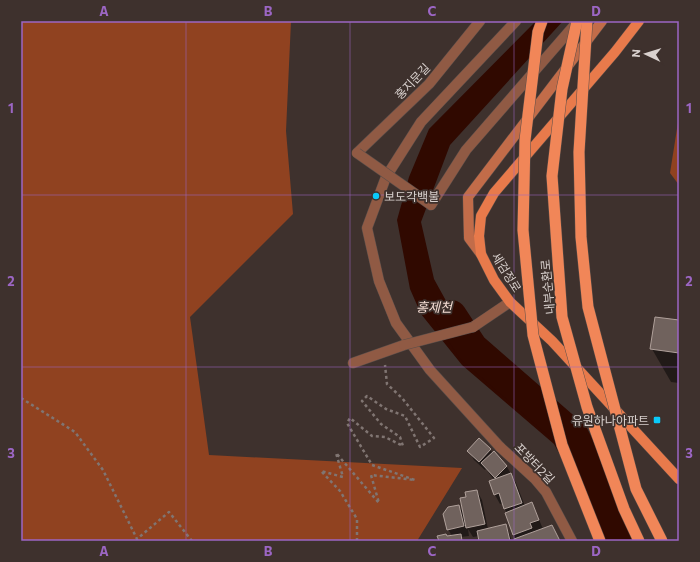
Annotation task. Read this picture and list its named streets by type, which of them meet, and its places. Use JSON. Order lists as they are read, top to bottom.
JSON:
{
  "streets": {
    "highway": ["내부순환로"],
    "main road": ["세검정로"],
    "street": ["홍지문길", "포방터2길"]
  },
  "crossings": [
    ["홍지문길", "내부순환로"]
  ],
  "water": ["홍제천"],
  "places": {
    "other": ["보도각백불"],
    "transit": ["유원하나아파트"]
  },
  "north": "left",
  "grid": {
    "columns": [
      "A",
      "B",
      "C",
      "D"
    ],
    "rows": ["1", "2", "3"]
  }
}
